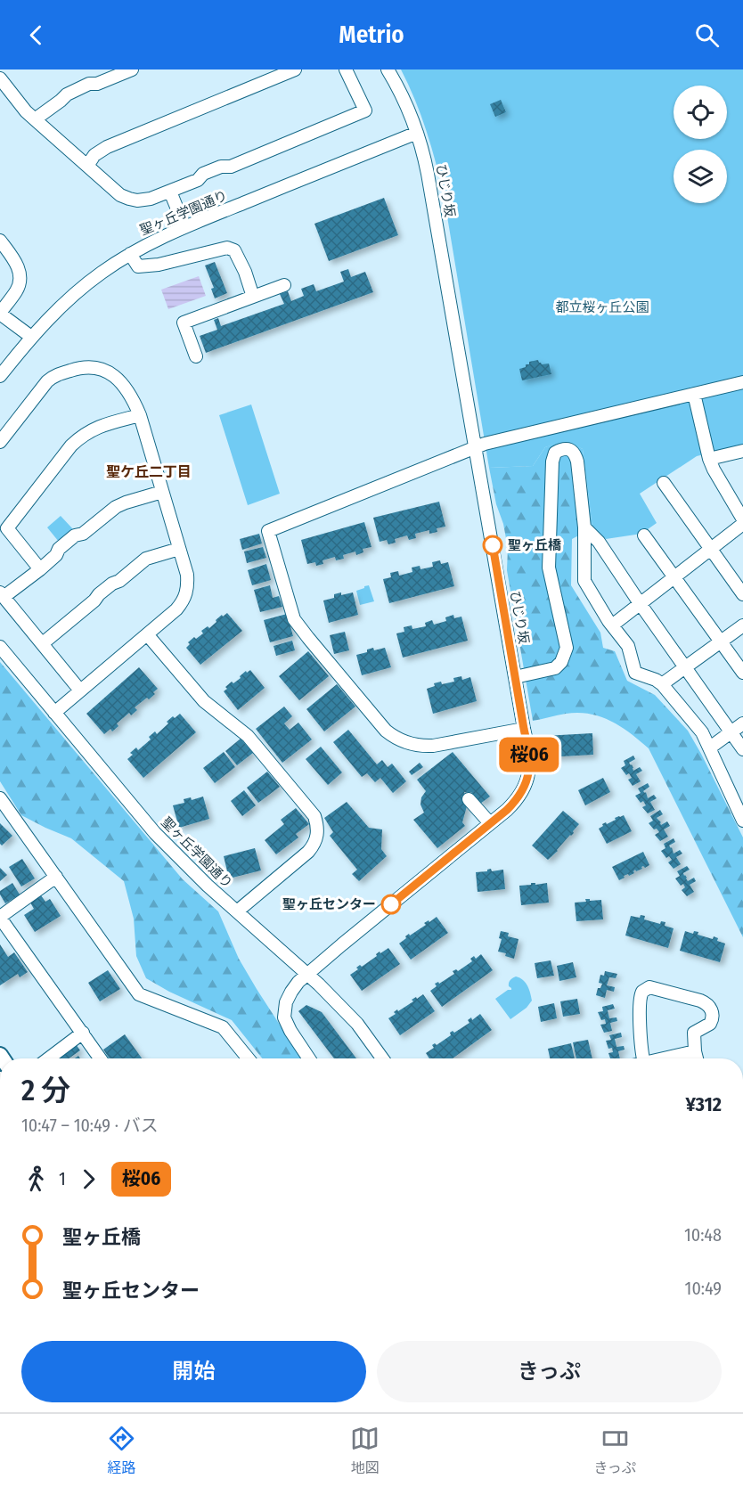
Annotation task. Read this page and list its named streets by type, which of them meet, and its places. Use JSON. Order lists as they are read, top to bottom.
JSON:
{
  "streets": {
    "street": ["ひじり坂", "聖ヶ丘学園通り"]
  },
  "crossings": [
    ["ひじり坂", "聖ヶ丘学園通り"]
  ],
  "districts": ["聖ケ丘二丁目"],
  "parks": ["都立桜ヶ丘公園"],
  "places": ["聖ヶ丘橋", "聖ヶ丘センター"],
  "lines": ["bus line 桜06"],
  "page": {
    "header": "Metrio",
    "on_map": "桜06",
    "heading": ["2 分", "10:47 – 10:49 · バス", "¥312"],
    "legs": ["1", "桜06"],
    "list": [
      {
        "name": "聖ヶ丘橋",
        "value": "10:48"
      },
      {
        "name": "聖ヶ丘センター",
        "value": "10:49"
      }
    ],
    "buttons": ["開始", "きっぷ"],
    "tabs": ["経路", "地図", "きっぷ"]
  }
}
